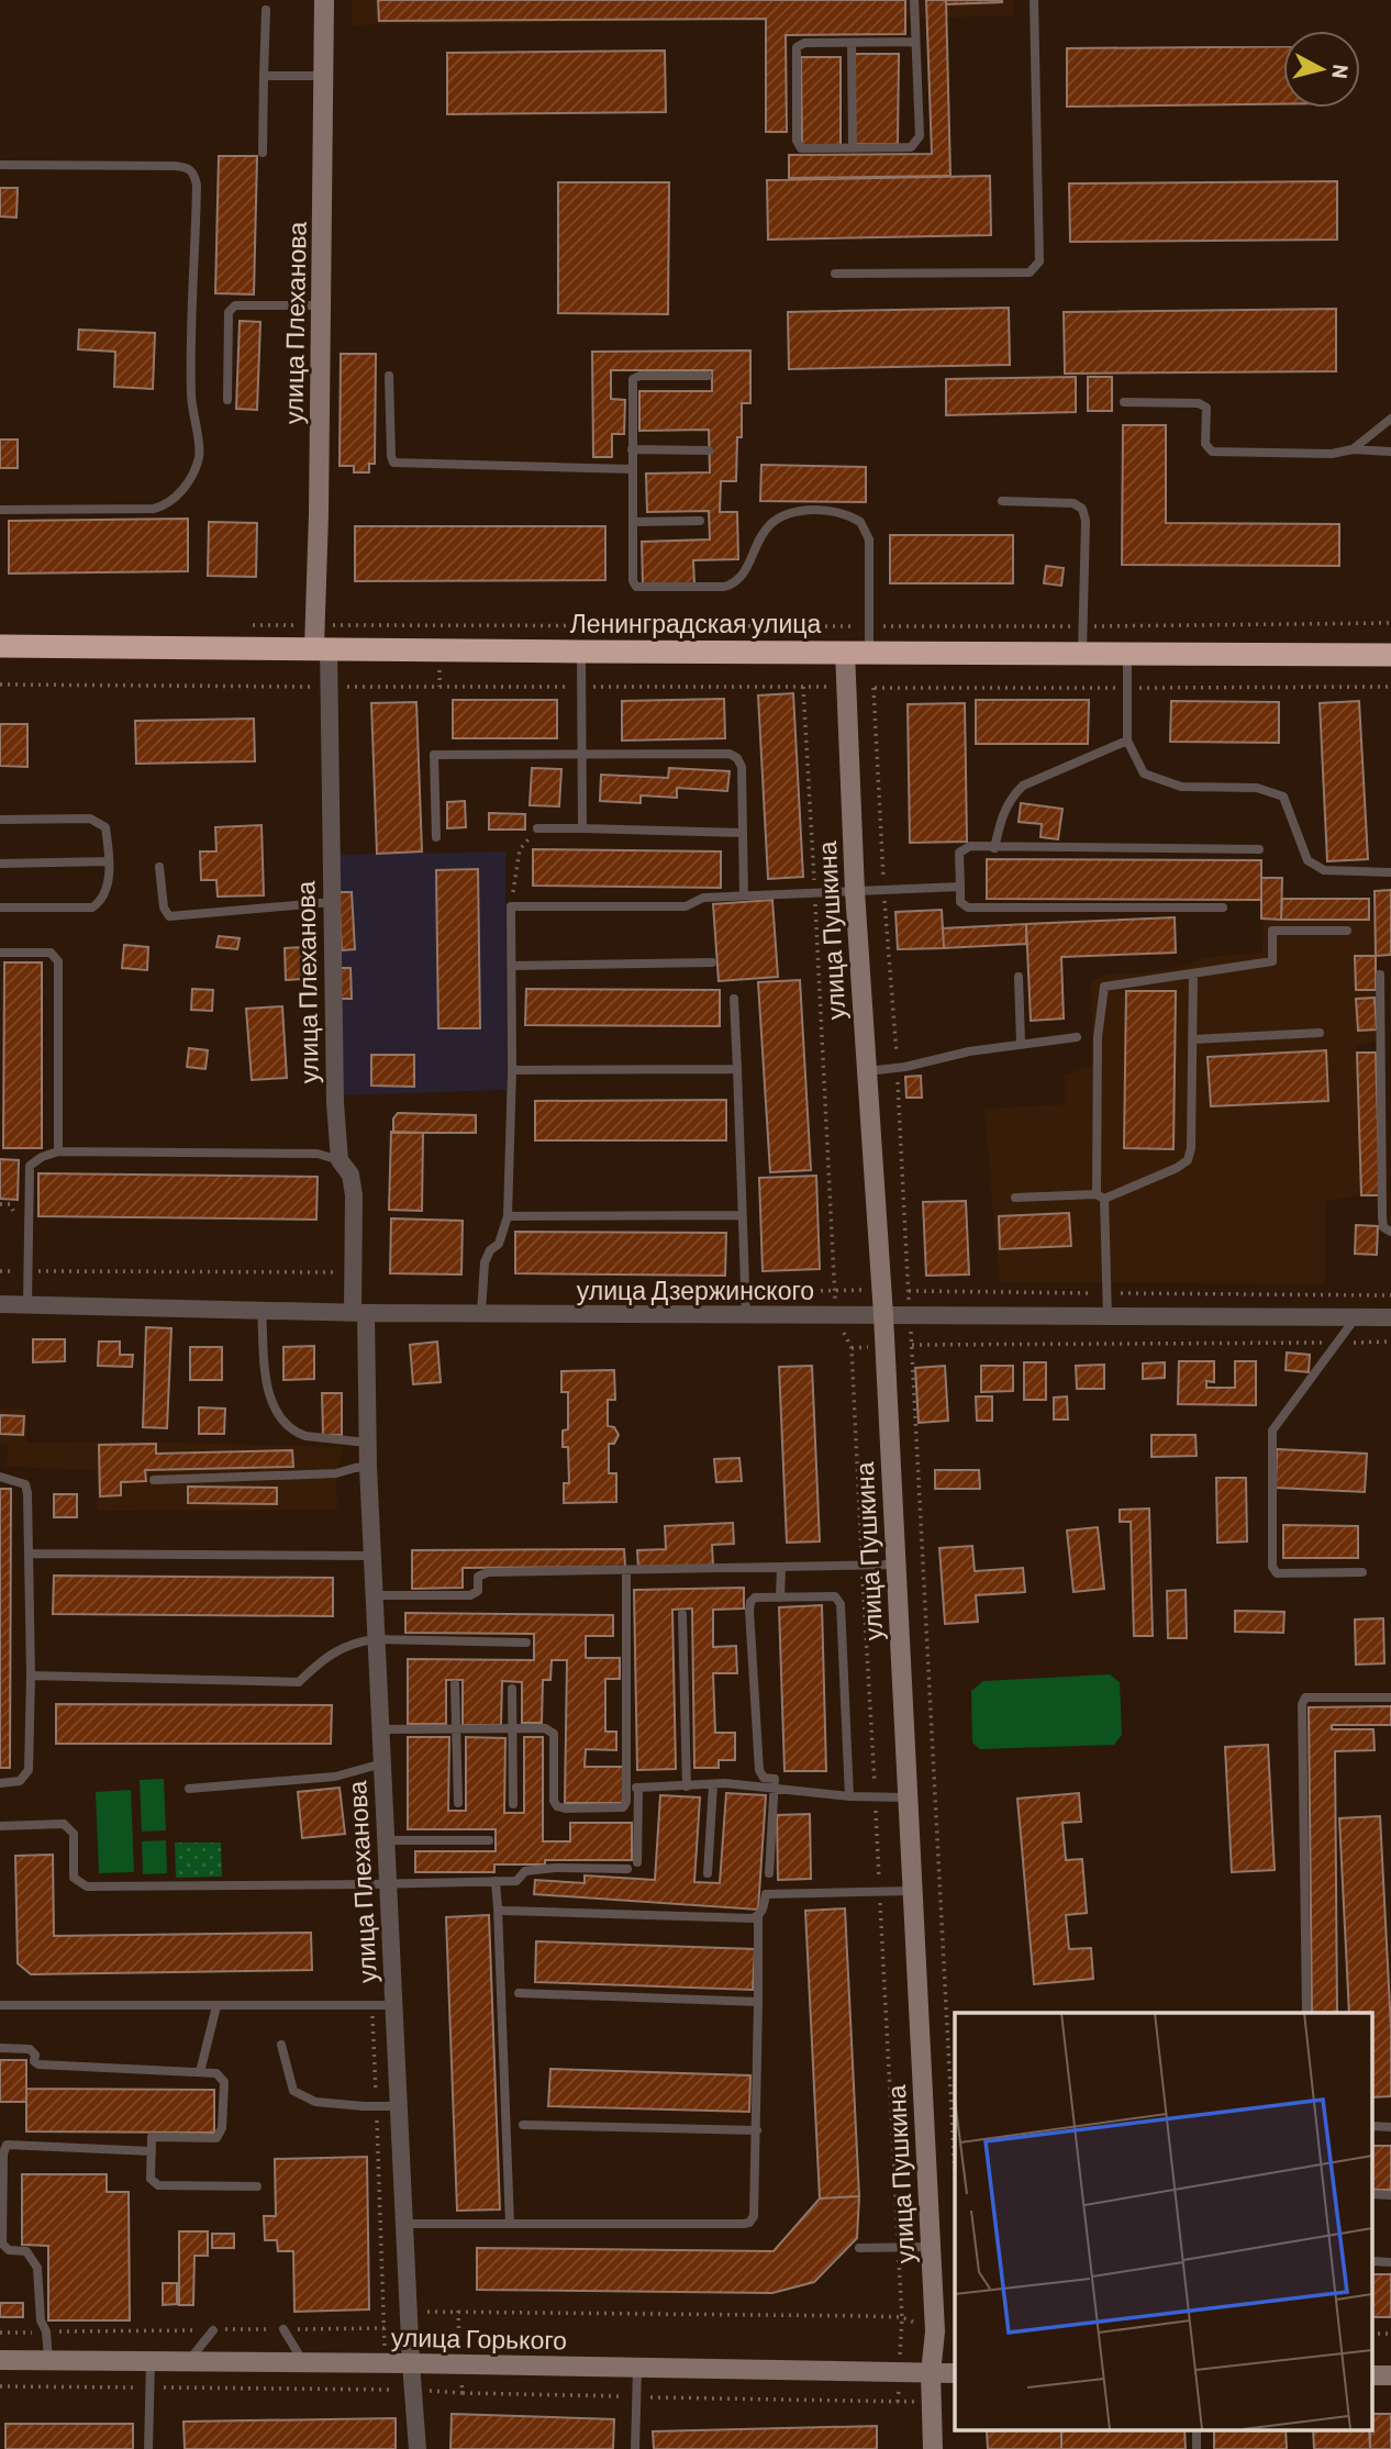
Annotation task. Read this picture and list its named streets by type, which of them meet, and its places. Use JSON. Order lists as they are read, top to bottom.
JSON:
{
  "streets": {
    "highway": ["Ленинградская улица"],
    "main road": ["улица Плеханова", "улица Пушкина", "улица Горького"],
    "street": ["улица Дзержинского"]
  },
  "crossings": [
    ["улица Плеханова", "Ленинградская улица"],
    ["улица Плеханова", "улица Дзержинского"],
    ["улица Плеханова", "улица Горького"],
    ["Ленинградская улица", "улица Пушкина"],
    ["улица Пушкина", "улица Дзержинского"],
    ["улица Пушкина", "улица Горького"]
  ],
  "north": "right"
}
